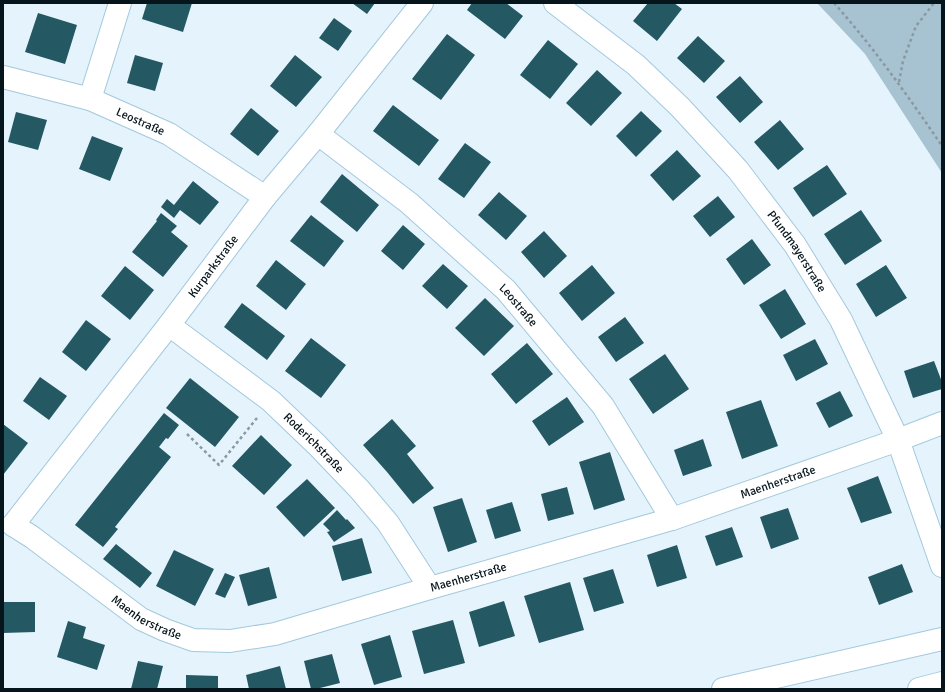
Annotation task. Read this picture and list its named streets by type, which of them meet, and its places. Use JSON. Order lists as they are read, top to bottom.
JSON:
{
  "streets": {
    "main road": [
      "Leostraße",
      "Pfundmayerstraße",
      "Kurparkstraße",
      "Roderichstraße",
      "Maenherstraße"
    ]
  },
  "crossings": [
    ["Leostraße", "Kurparkstraße"],
    ["Leostraße", "Maenherstraße"],
    ["Pfundmayerstraße", "Maenherstraße"],
    ["Kurparkstraße", "Roderichstraße"],
    ["Kurparkstraße", "Maenherstraße"],
    ["Roderichstraße", "Maenherstraße"]
  ]
}
